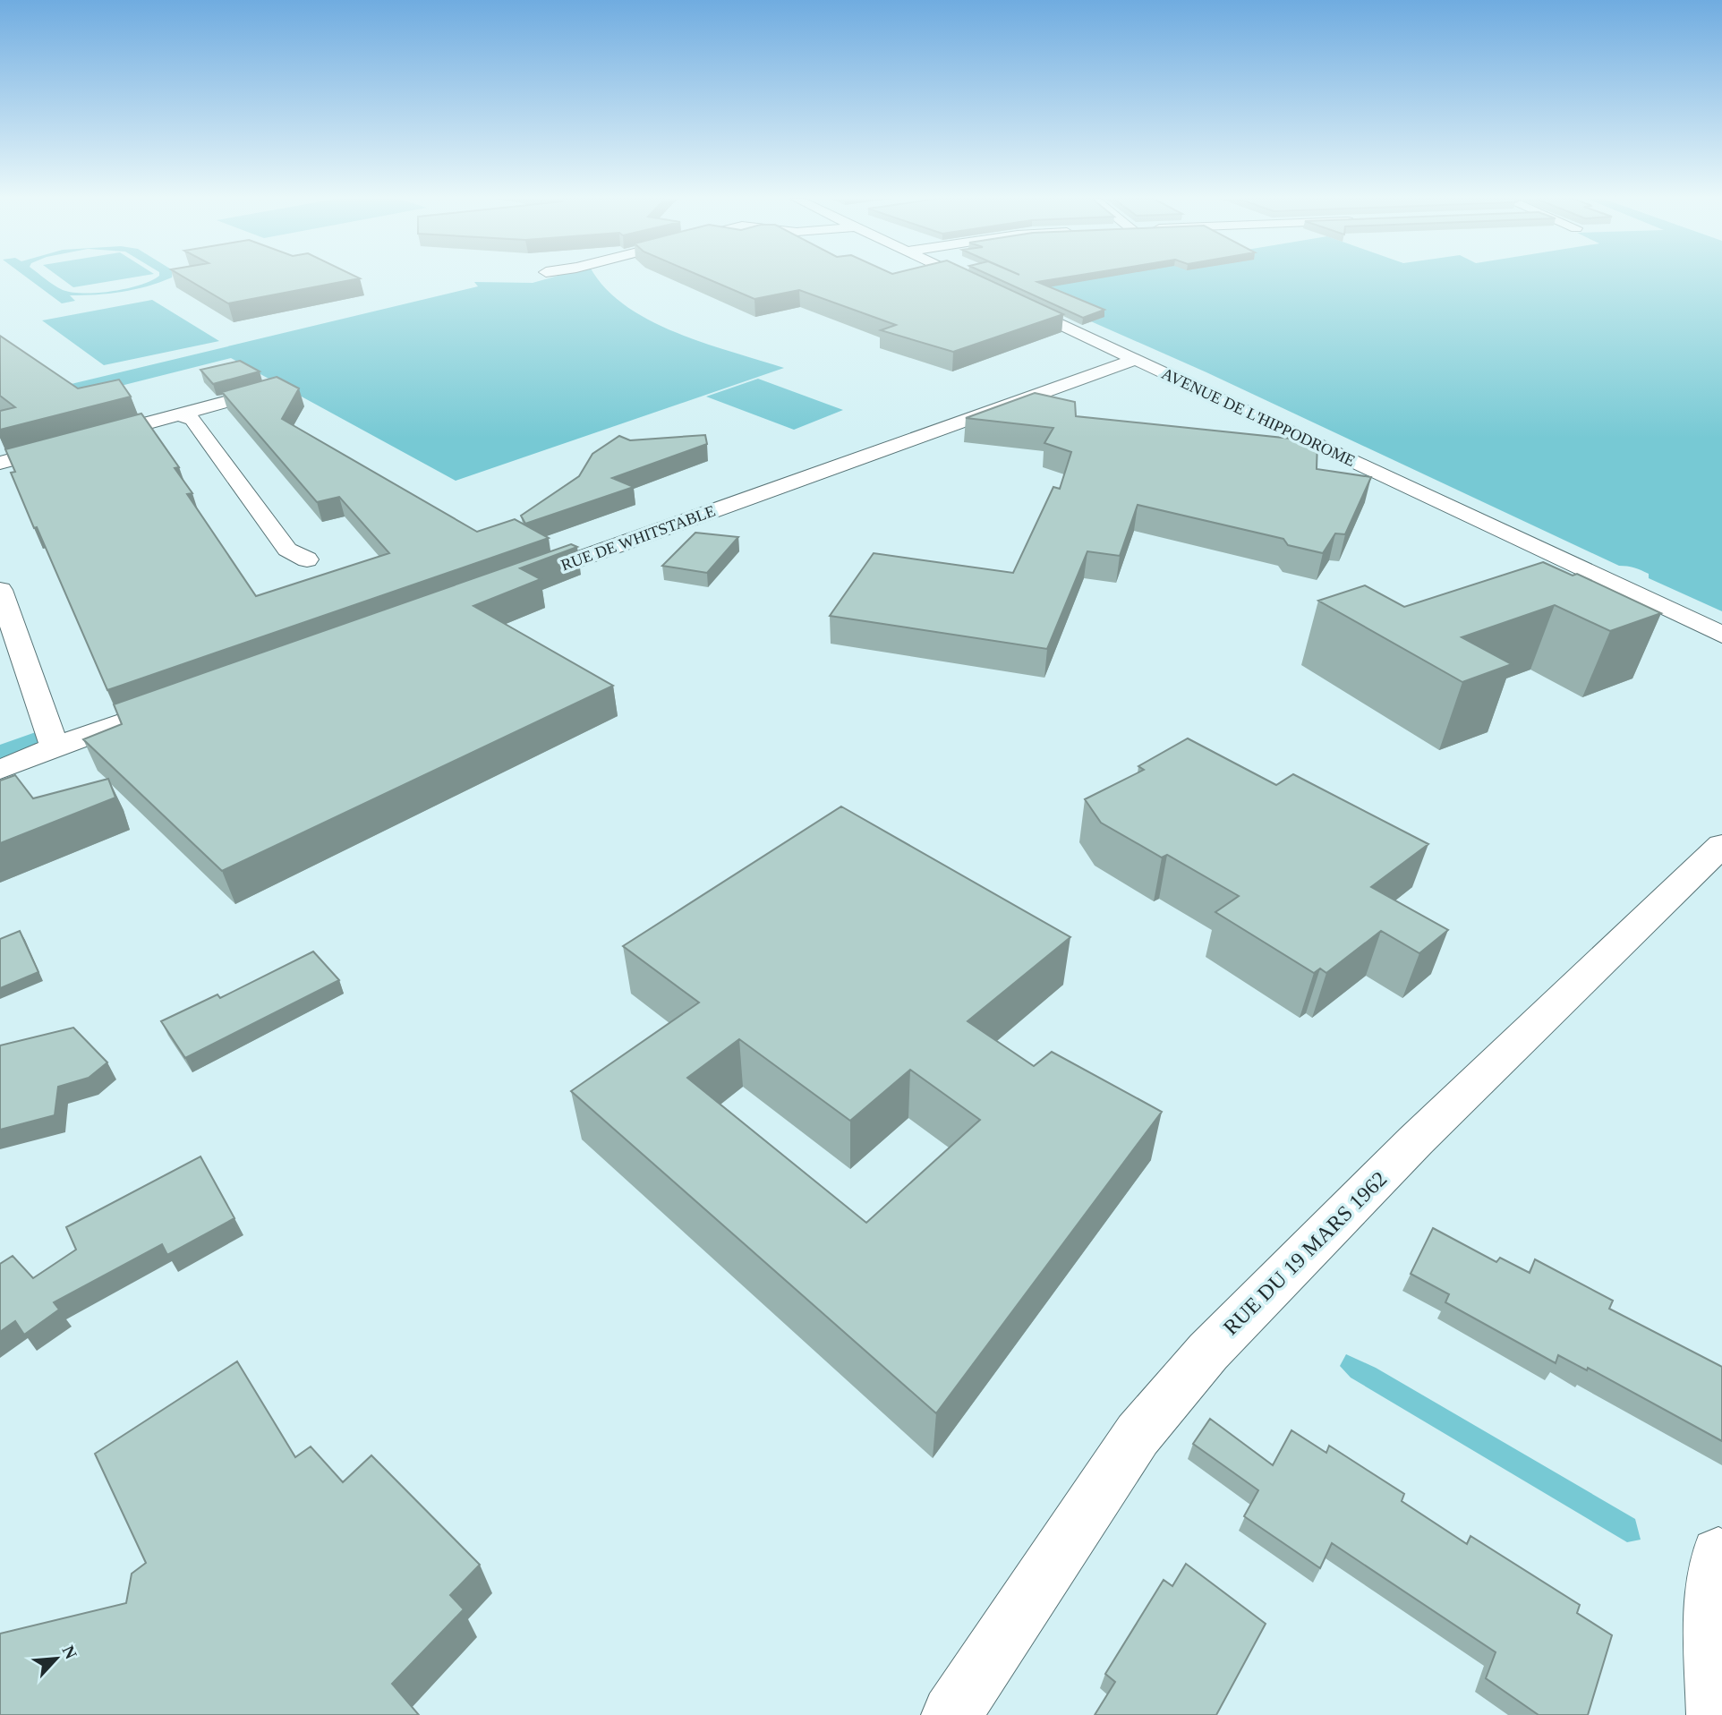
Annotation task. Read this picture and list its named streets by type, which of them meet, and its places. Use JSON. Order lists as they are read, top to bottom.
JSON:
{
  "streets": {
    "street": ["AVENUE DE L'HIPPODROME", "RUE DE WHITSTABLE", "RUE DU 19 MARS 1962"]
  },
  "crossings": [
    ["AVENUE DE L'HIPPODROME", "RUE DE WHITSTABLE"]
  ],
  "north": "top right"
}
